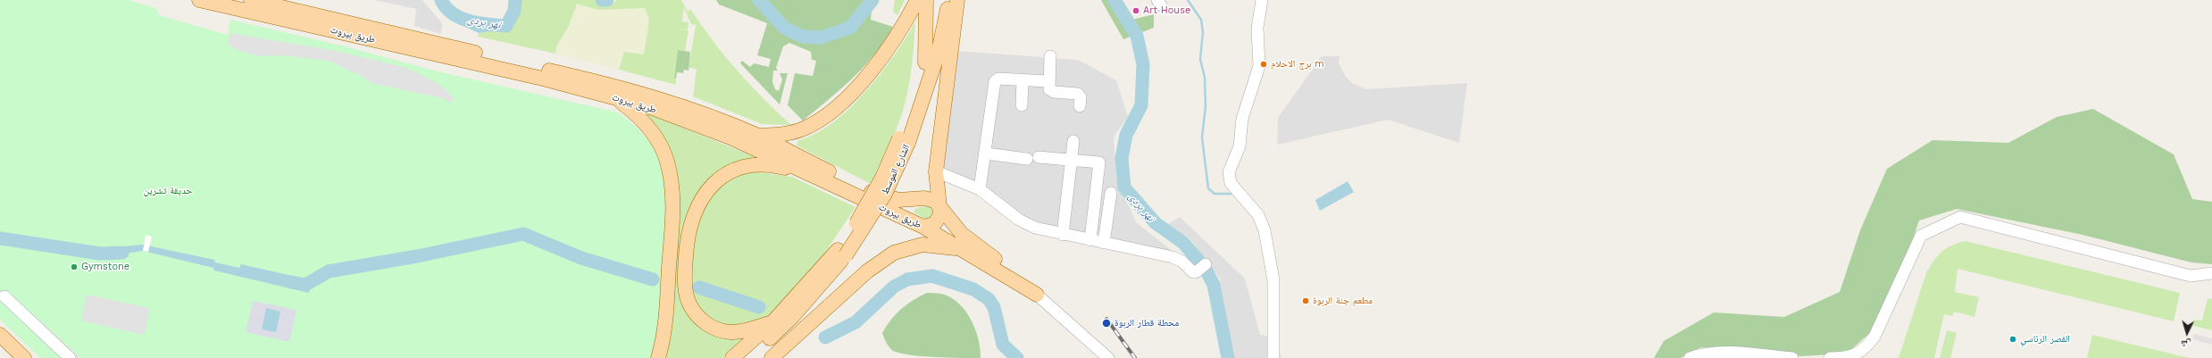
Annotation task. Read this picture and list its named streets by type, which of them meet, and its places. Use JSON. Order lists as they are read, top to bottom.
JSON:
{
  "streets": {
    "main road": ["طريق بيروت", "الشارع الموسط"]
  },
  "water": ["نهر بردى"],
  "parks": ["حديقة تشرين"],
  "places": [
    "Art House",
    "برج الاحلام m",
    "Gymstone",
    "مطعم جنة الربوة",
    "محطة قطار الربوة",
    "القصر الرئاسي"
  ],
  "north": "bottom"
}
